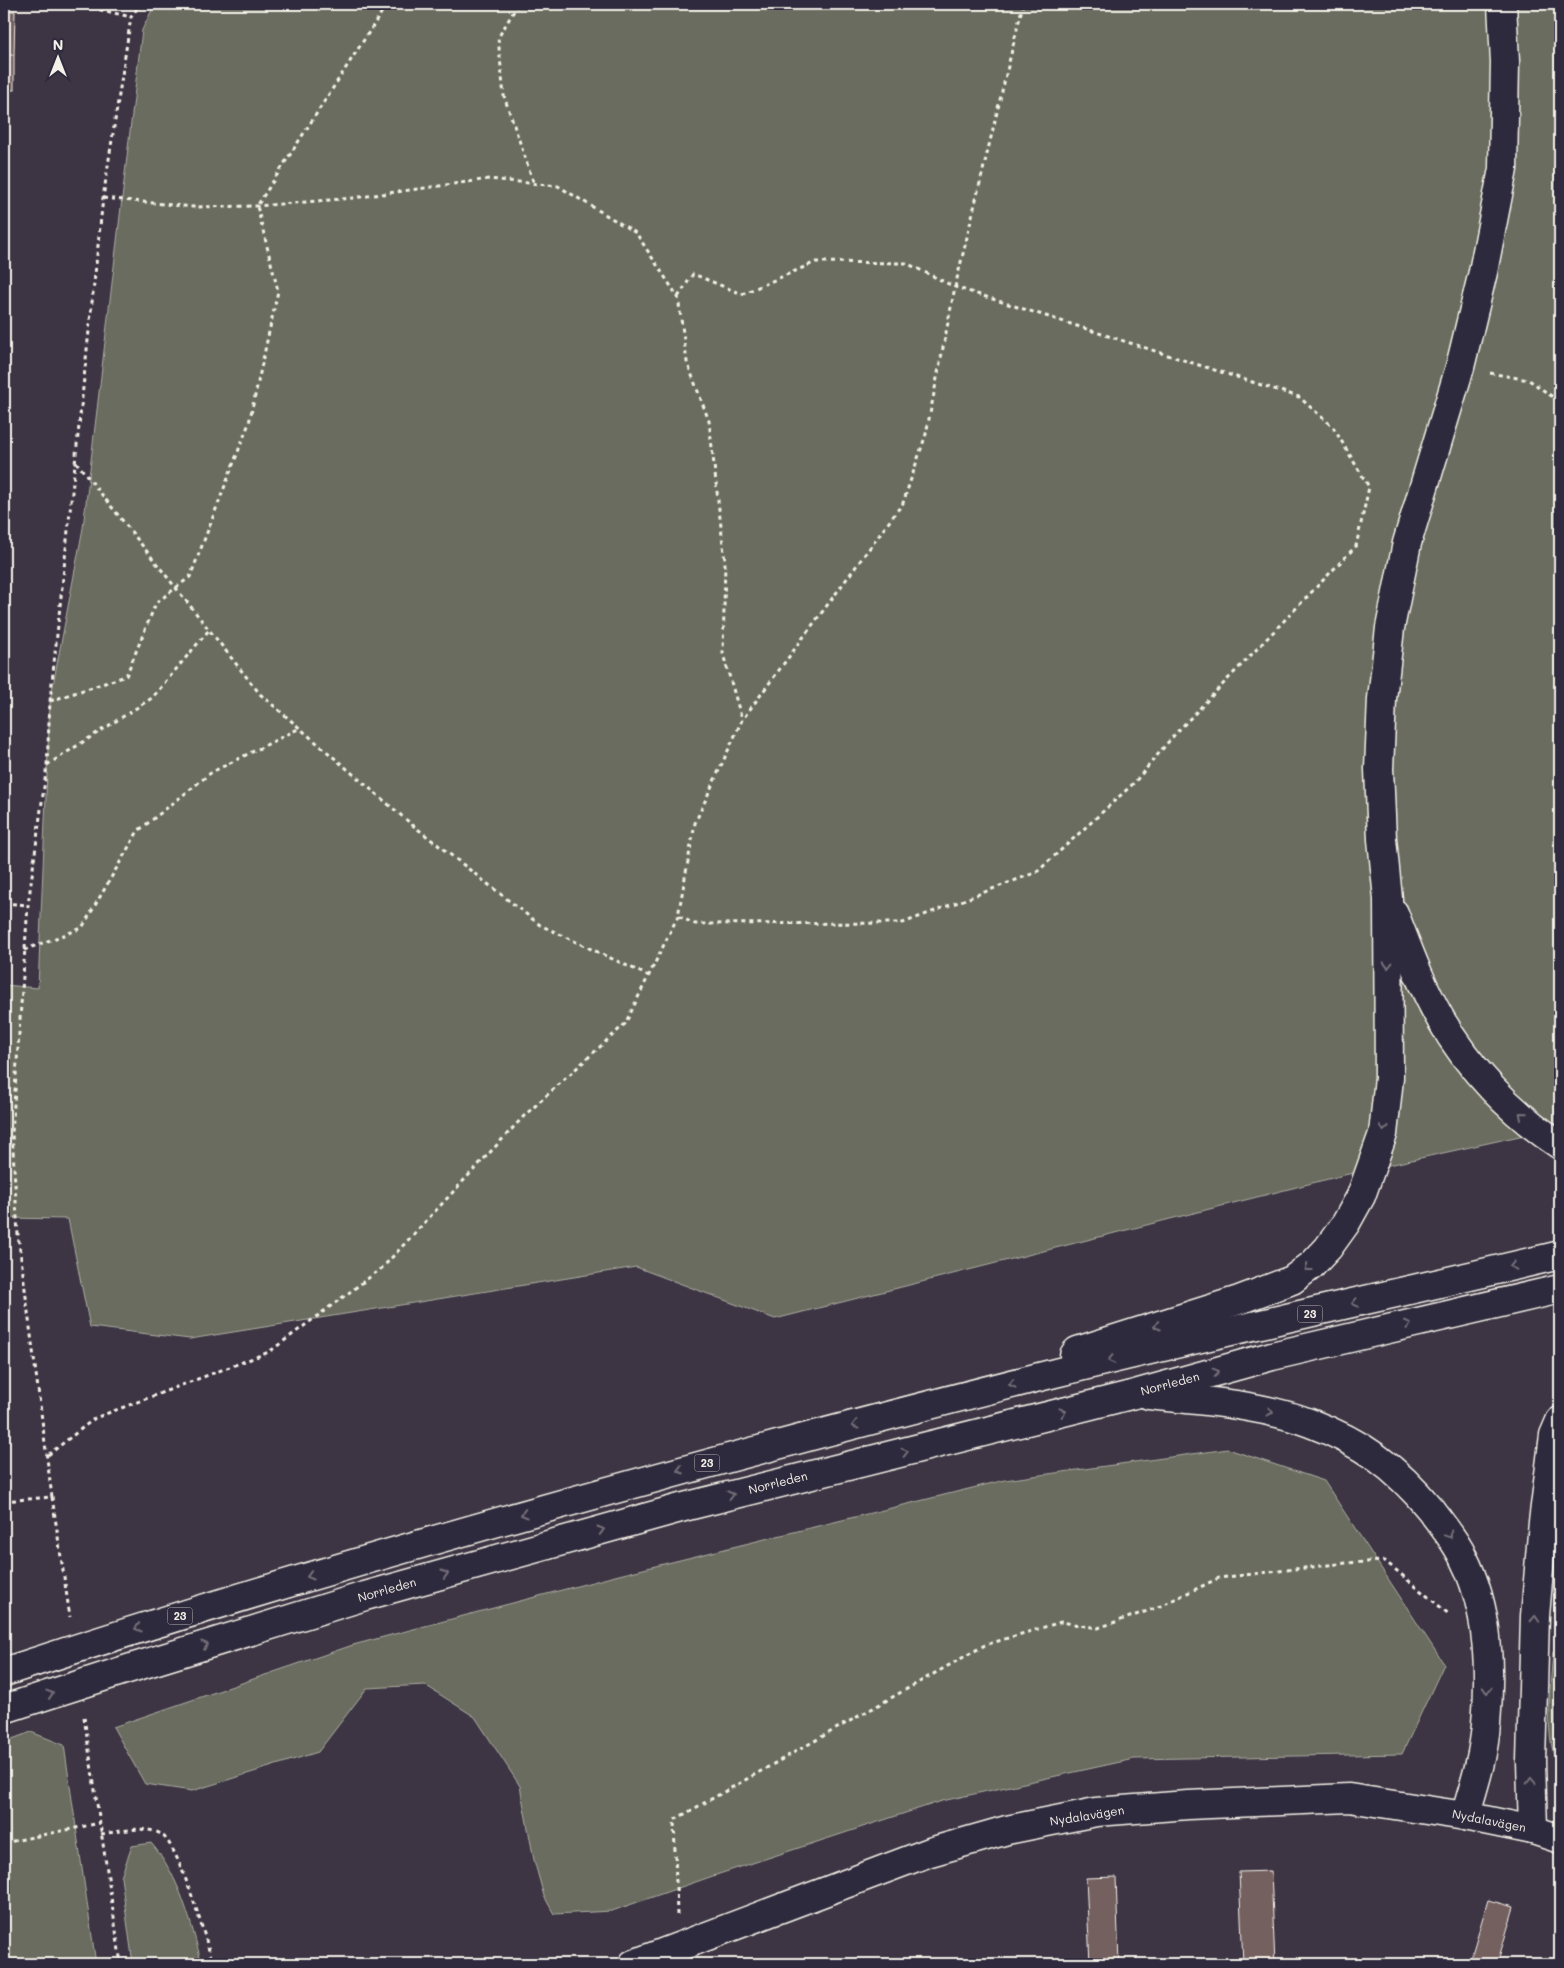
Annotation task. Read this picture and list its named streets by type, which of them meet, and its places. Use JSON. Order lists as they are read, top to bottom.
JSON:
{
  "streets": {
    "main road": ["23", "Norrleden", "Nydalavägen"]
  },
  "north": "top"
}
